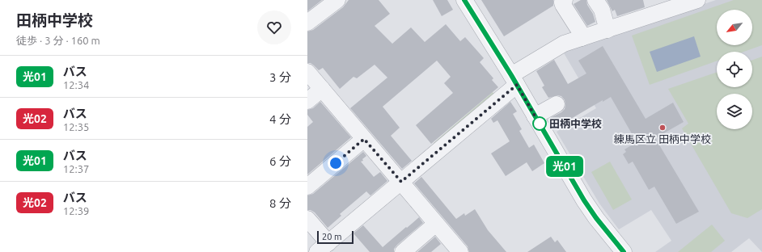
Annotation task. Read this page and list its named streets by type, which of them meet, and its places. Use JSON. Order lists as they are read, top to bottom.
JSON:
{
  "places": ["田柄中学校", "練馬区立 田柄中学校"],
  "lines": ["bus line 光01"],
  "scale_bar": "20 m",
  "north": "bottom left",
  "page": {
    "heading": ["田柄中学校", "徒歩 · 3 分 · 160 m"],
    "on_map": "光01",
    "list": [
      {
        "mark": "光01",
        "name": "バス",
        "note": "12:34",
        "value": "3 分"
      },
      {
        "mark": "光02",
        "name": "バス",
        "note": "12:35",
        "value": "4 分"
      },
      {
        "mark": "光01",
        "name": "バス",
        "note": "12:37",
        "value": "6 分"
      },
      {
        "mark": "光02",
        "name": "バス",
        "note": "12:39",
        "value": "8 分"
      }
    ],
    "scale": "20 m"
  }
}
